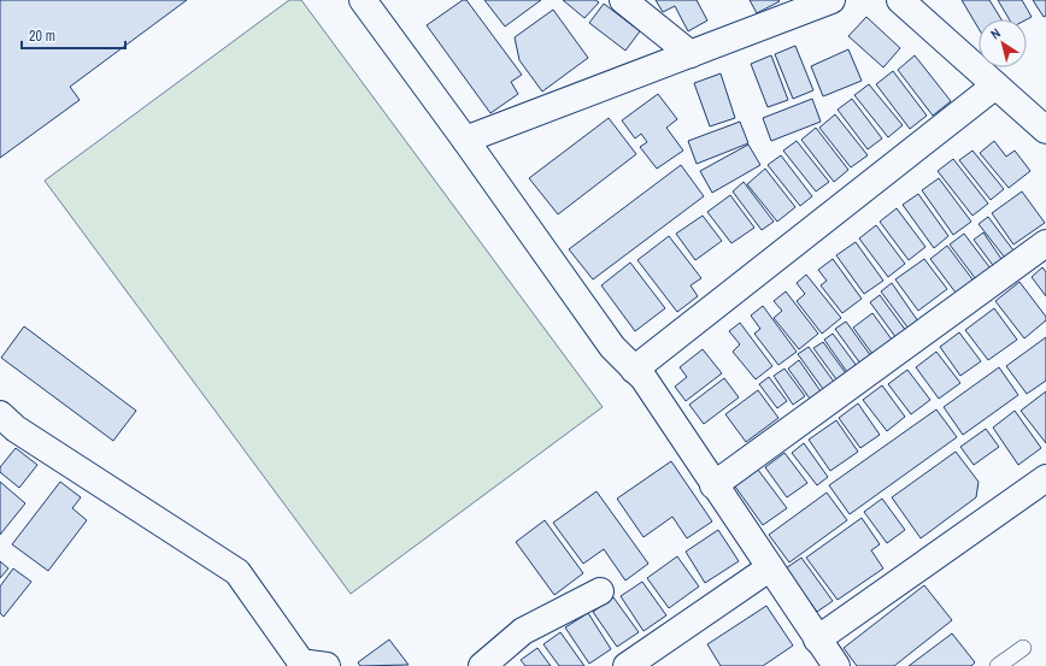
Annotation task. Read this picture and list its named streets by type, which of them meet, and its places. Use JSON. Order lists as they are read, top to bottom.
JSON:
{
  "scale_bar": "20 m",
  "north": "top left"
}
